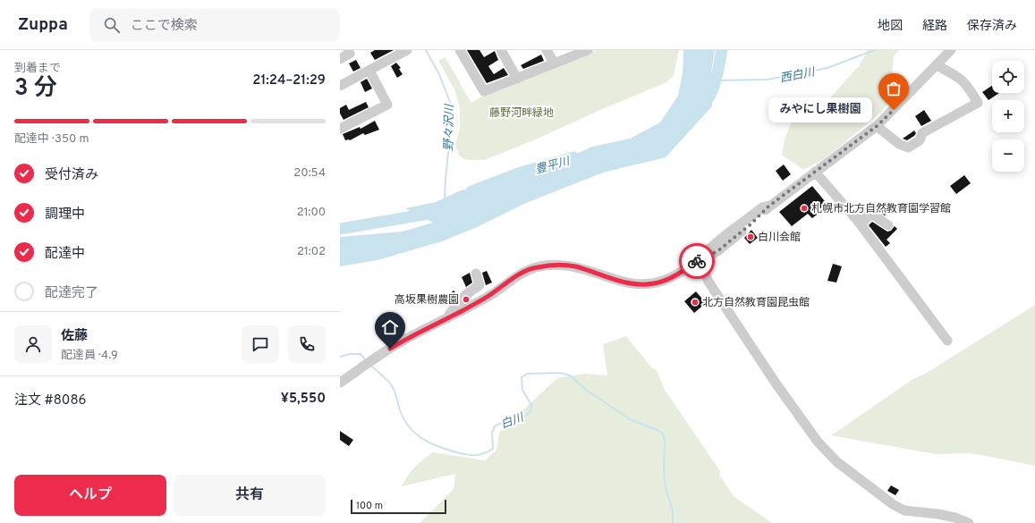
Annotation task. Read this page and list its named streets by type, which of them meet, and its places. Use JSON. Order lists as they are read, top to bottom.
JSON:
{
  "water": [
    "西白川",
    "野々沢川",
    "豊平川",
    "白川"
  ],
  "parks": ["藤野河畔緑地"],
  "places": [
    "みやにし果樹園",
    "札幌市北方自然教育園学習館",
    "白川会館",
    "高坂果樹農園",
    "北方自然教育園昆虫館"
  ],
  "scale_bar": "100 m",
  "page": {
    "header": "Zuppa",
    "search": "ここで検索",
    "nav": ["地図", "経路", "保存済み"],
    "heading": ["3 分", "到着まで", "21:24–21:29"],
    "panel": [
      "佐藤",
      "配達員 · 4.9",
      "注文 #8086",
      "¥5,550"
    ],
    "map_buttons": ["+", "−"],
    "bubble": "みやにし果樹園",
    "bar": "配達中 · 350 m",
    "list": [
      ["受付済み", "20:54"],
      ["調理中", "21:00"],
      ["配達中", "21:02"],
      "配達完了"
    ],
    "buttons": ["ヘルプ", "共有"],
    "scale": "100 m"
  }
}
